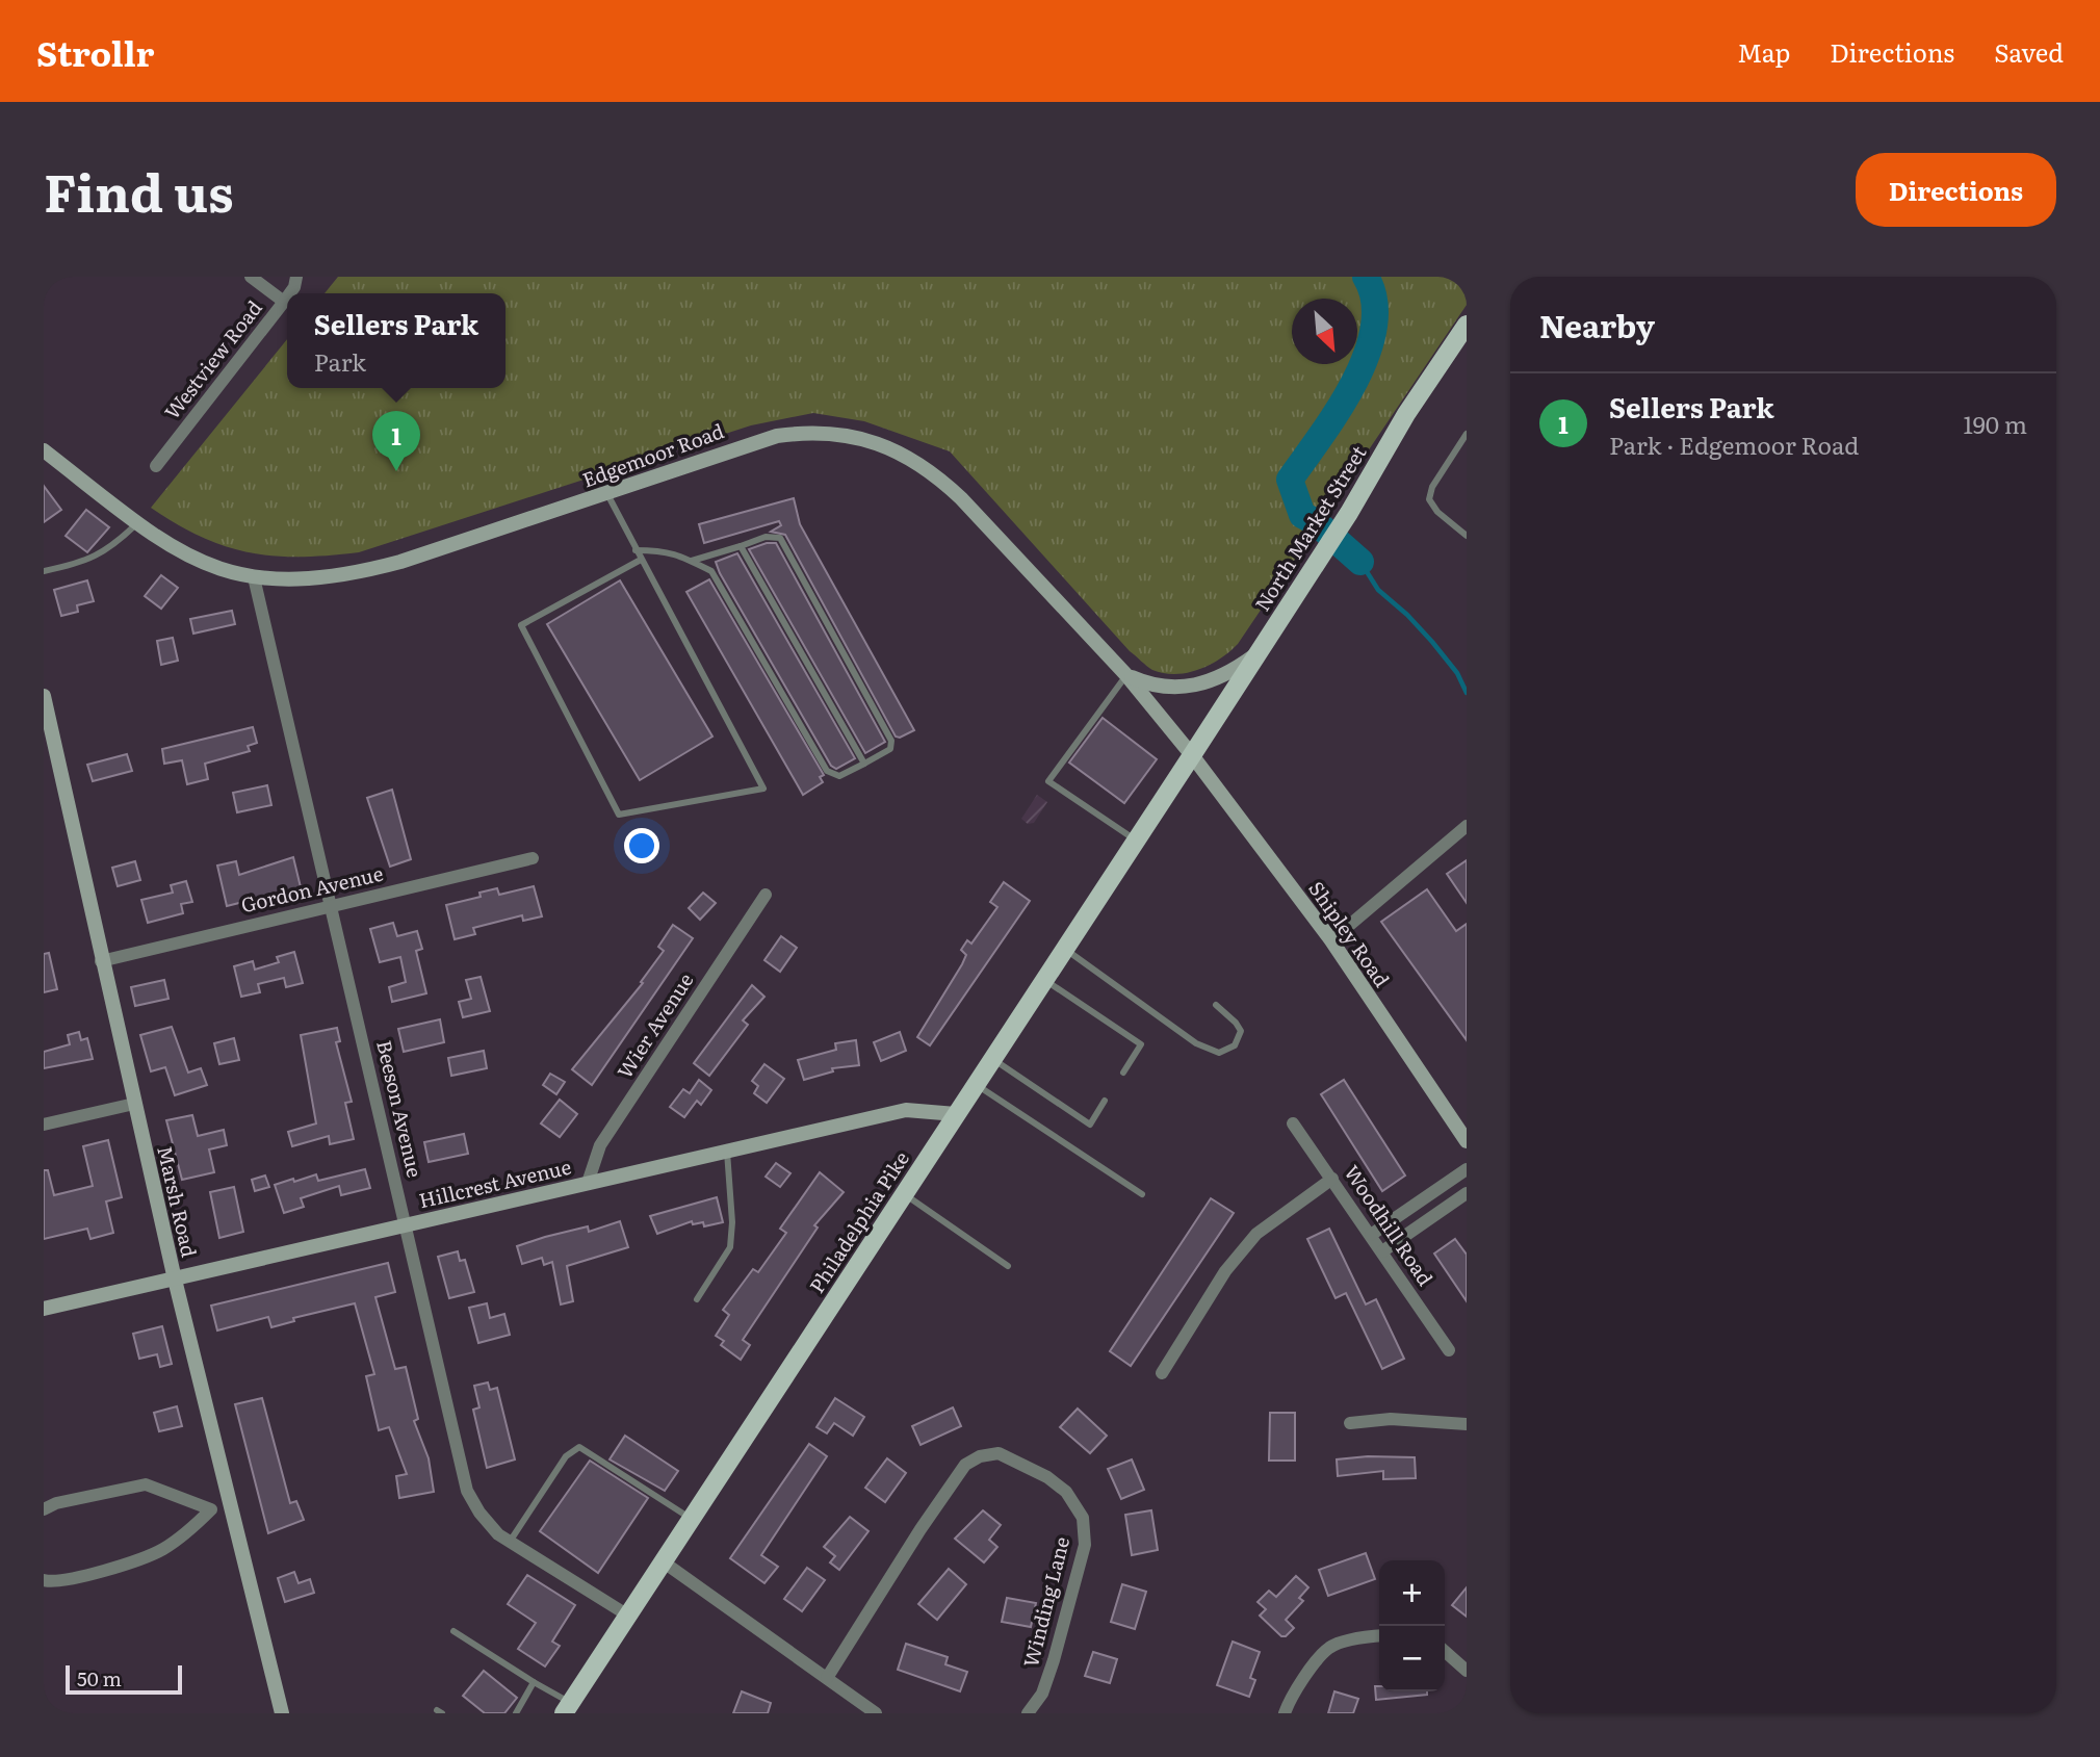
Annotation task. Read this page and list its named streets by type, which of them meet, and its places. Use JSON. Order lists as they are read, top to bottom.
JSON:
{
  "streets": {
    "main road": [
      "Edgemoor Road",
      "North Market Street",
      "Shipley Road",
      "Hillcrest Avenue",
      "Marsh Road",
      "Philadelphia Pike"
    ],
    "street": [
      "Westview Road",
      "Gordon Avenue",
      "Wier Avenue",
      "Beeson Avenue",
      "Woodhill Road",
      "Winding Lane"
    ]
  },
  "crossings": [
    ["Edgemoor Road", "North Market Street"],
    ["Edgemoor Road", "Shipley Road"],
    ["Edgemoor Road", "Beeson Avenue"],
    ["Edgemoor Road", "Philadelphia Pike"],
    ["North Market Street", "Shipley Road"],
    ["North Market Street", "Philadelphia Pike"],
    ["Gordon Avenue", "Beeson Avenue"],
    ["Gordon Avenue", "Marsh Road"],
    ["Shipley Road", "Philadelphia Pike"],
    ["Wier Avenue", "Hillcrest Avenue"],
    ["Beeson Avenue", "Hillcrest Avenue"],
    ["Beeson Avenue", "Philadelphia Pike"],
    ["Hillcrest Avenue", "Marsh Road"],
    ["Hillcrest Avenue", "Philadelphia Pike"]
  ],
  "scale_bar": "50 m",
  "north": "bottom right",
  "page": {
    "header": "Strollr",
    "nav": ["Map", "Directions", "Saved"],
    "title": "Find us",
    "buttons": "Directions",
    "heading": "Nearby",
    "popup": ["Sellers Park", "Park"],
    "list": [
      {
        "mark": "1",
        "name": "Sellers Park",
        "note": "Park · Edgemoor Road",
        "value": "190 m"
      }
    ],
    "pins": "1",
    "map_buttons": ["+", "−"],
    "scale": "50 m"
  }
}
